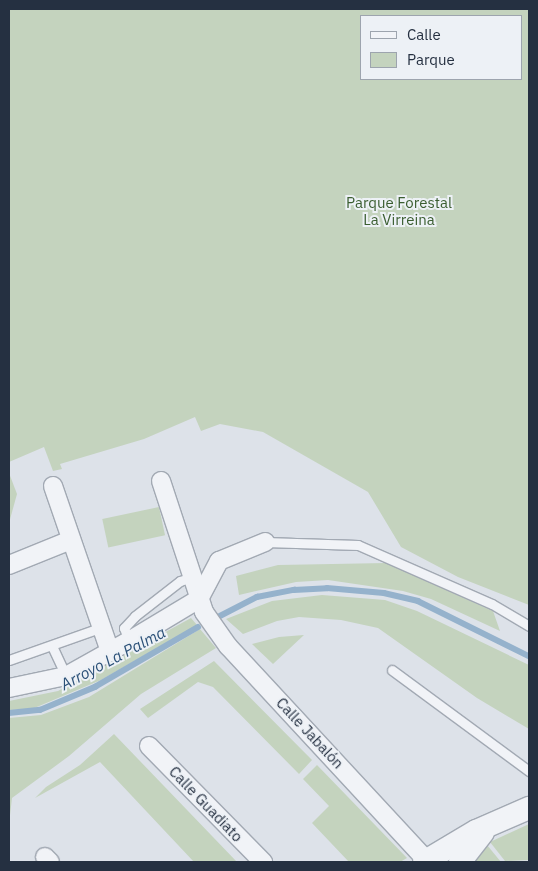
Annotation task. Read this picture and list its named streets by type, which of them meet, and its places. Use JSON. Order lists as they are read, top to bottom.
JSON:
{
  "streets": {
    "street": ["Calle Jabalón", "Calle Guadiato"]
  },
  "water": ["Arroyo La Palma"],
  "parks": ["Parque Forestal La Virreina"],
  "legend": ["Calle", "Parque"]
}
